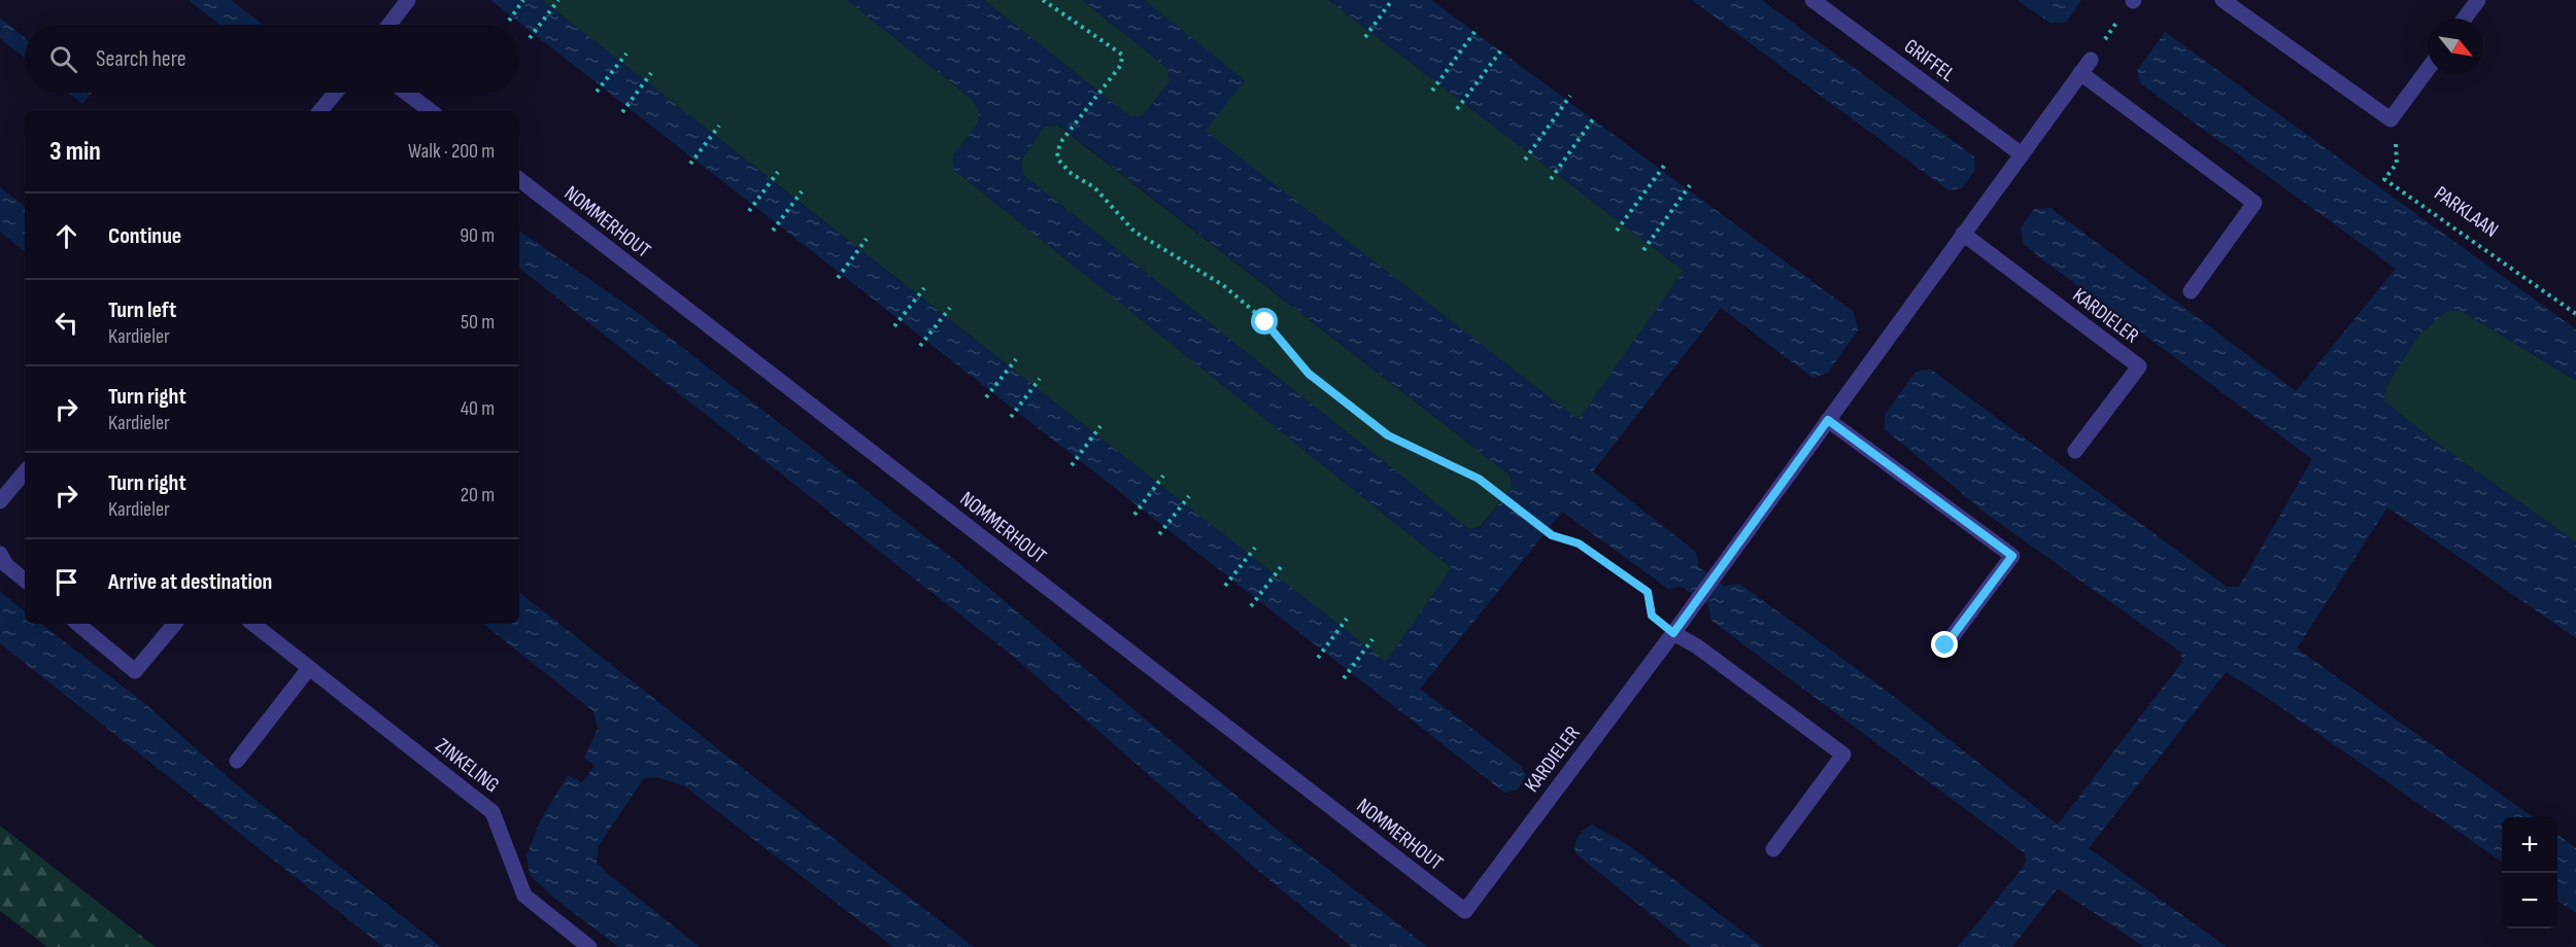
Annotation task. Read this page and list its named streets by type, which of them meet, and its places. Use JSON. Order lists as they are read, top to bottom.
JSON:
{
  "streets": {
    "street": [
      "GRIFFEL",
      "NOMMERHOUT",
      "KARDIELER",
      "ZINKELING"
    ],
    "path": ["PARKLAAN"]
  },
  "crossings": [
    ["GRIFFEL", "KARDIELER"],
    ["NOMMERHOUT", "KARDIELER"]
  ],
  "north": "bottom right",
  "page": {
    "search": "Search here",
    "heading": ["3 min", "Walk · 200 m"],
    "list": [
      ["Continue", "90 m"],
      ["Turn left", "Kardieler", "50 m"],
      ["Turn right", "Kardieler", "40 m"],
      ["Turn right", "Kardieler", "20 m"],
      "Arrive at destination"
    ],
    "map_buttons": ["+", "−"]
  }
}
